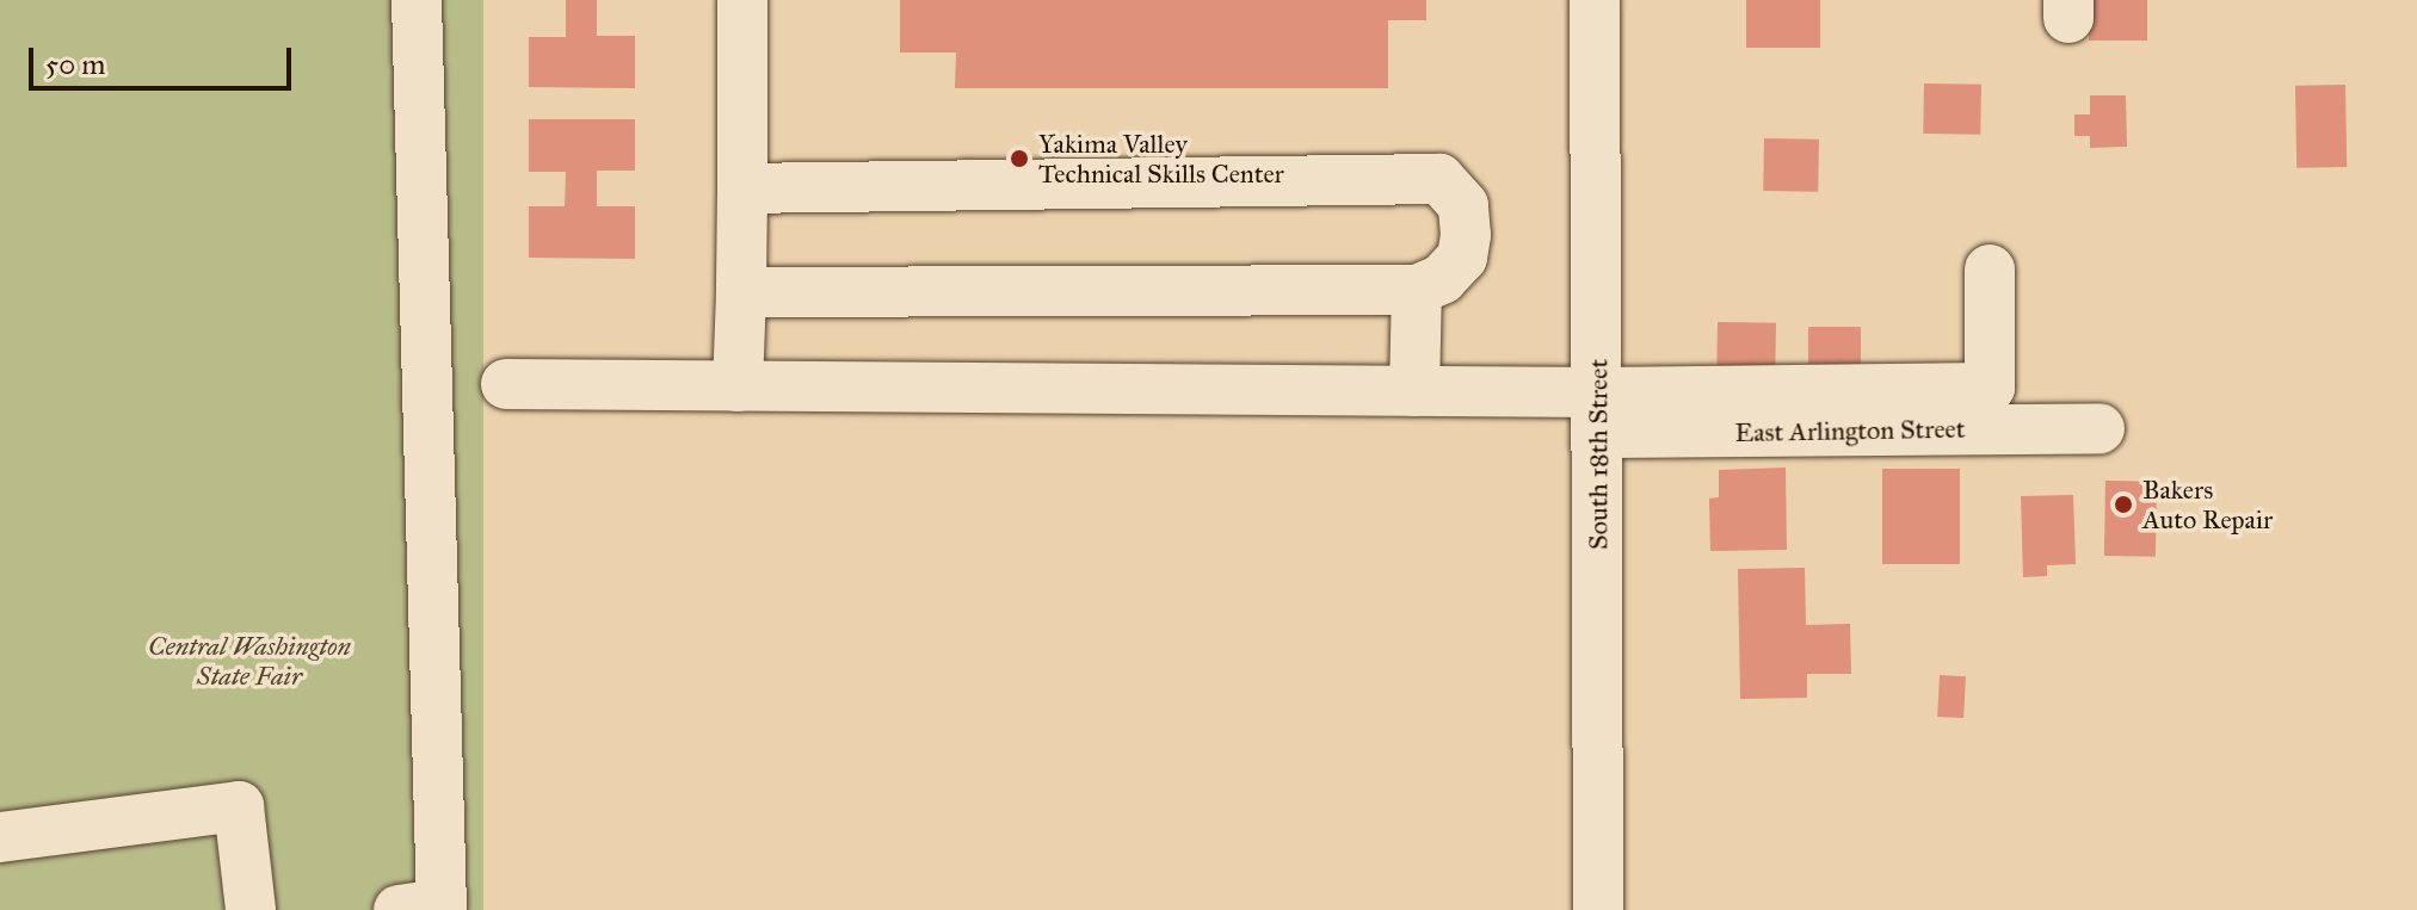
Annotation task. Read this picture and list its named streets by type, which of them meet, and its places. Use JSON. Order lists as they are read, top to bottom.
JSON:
{
  "streets": {
    "street": ["East Arlington Street", "South 18th Street"]
  },
  "crossings": [
    ["East Arlington Street", "South 18th Street"]
  ],
  "parks": ["Central Washington State Fair"],
  "places": ["Yakima Valley Technical Skills Center", "Bakers Auto Repair"],
  "scale_bar": "50 m"
}
